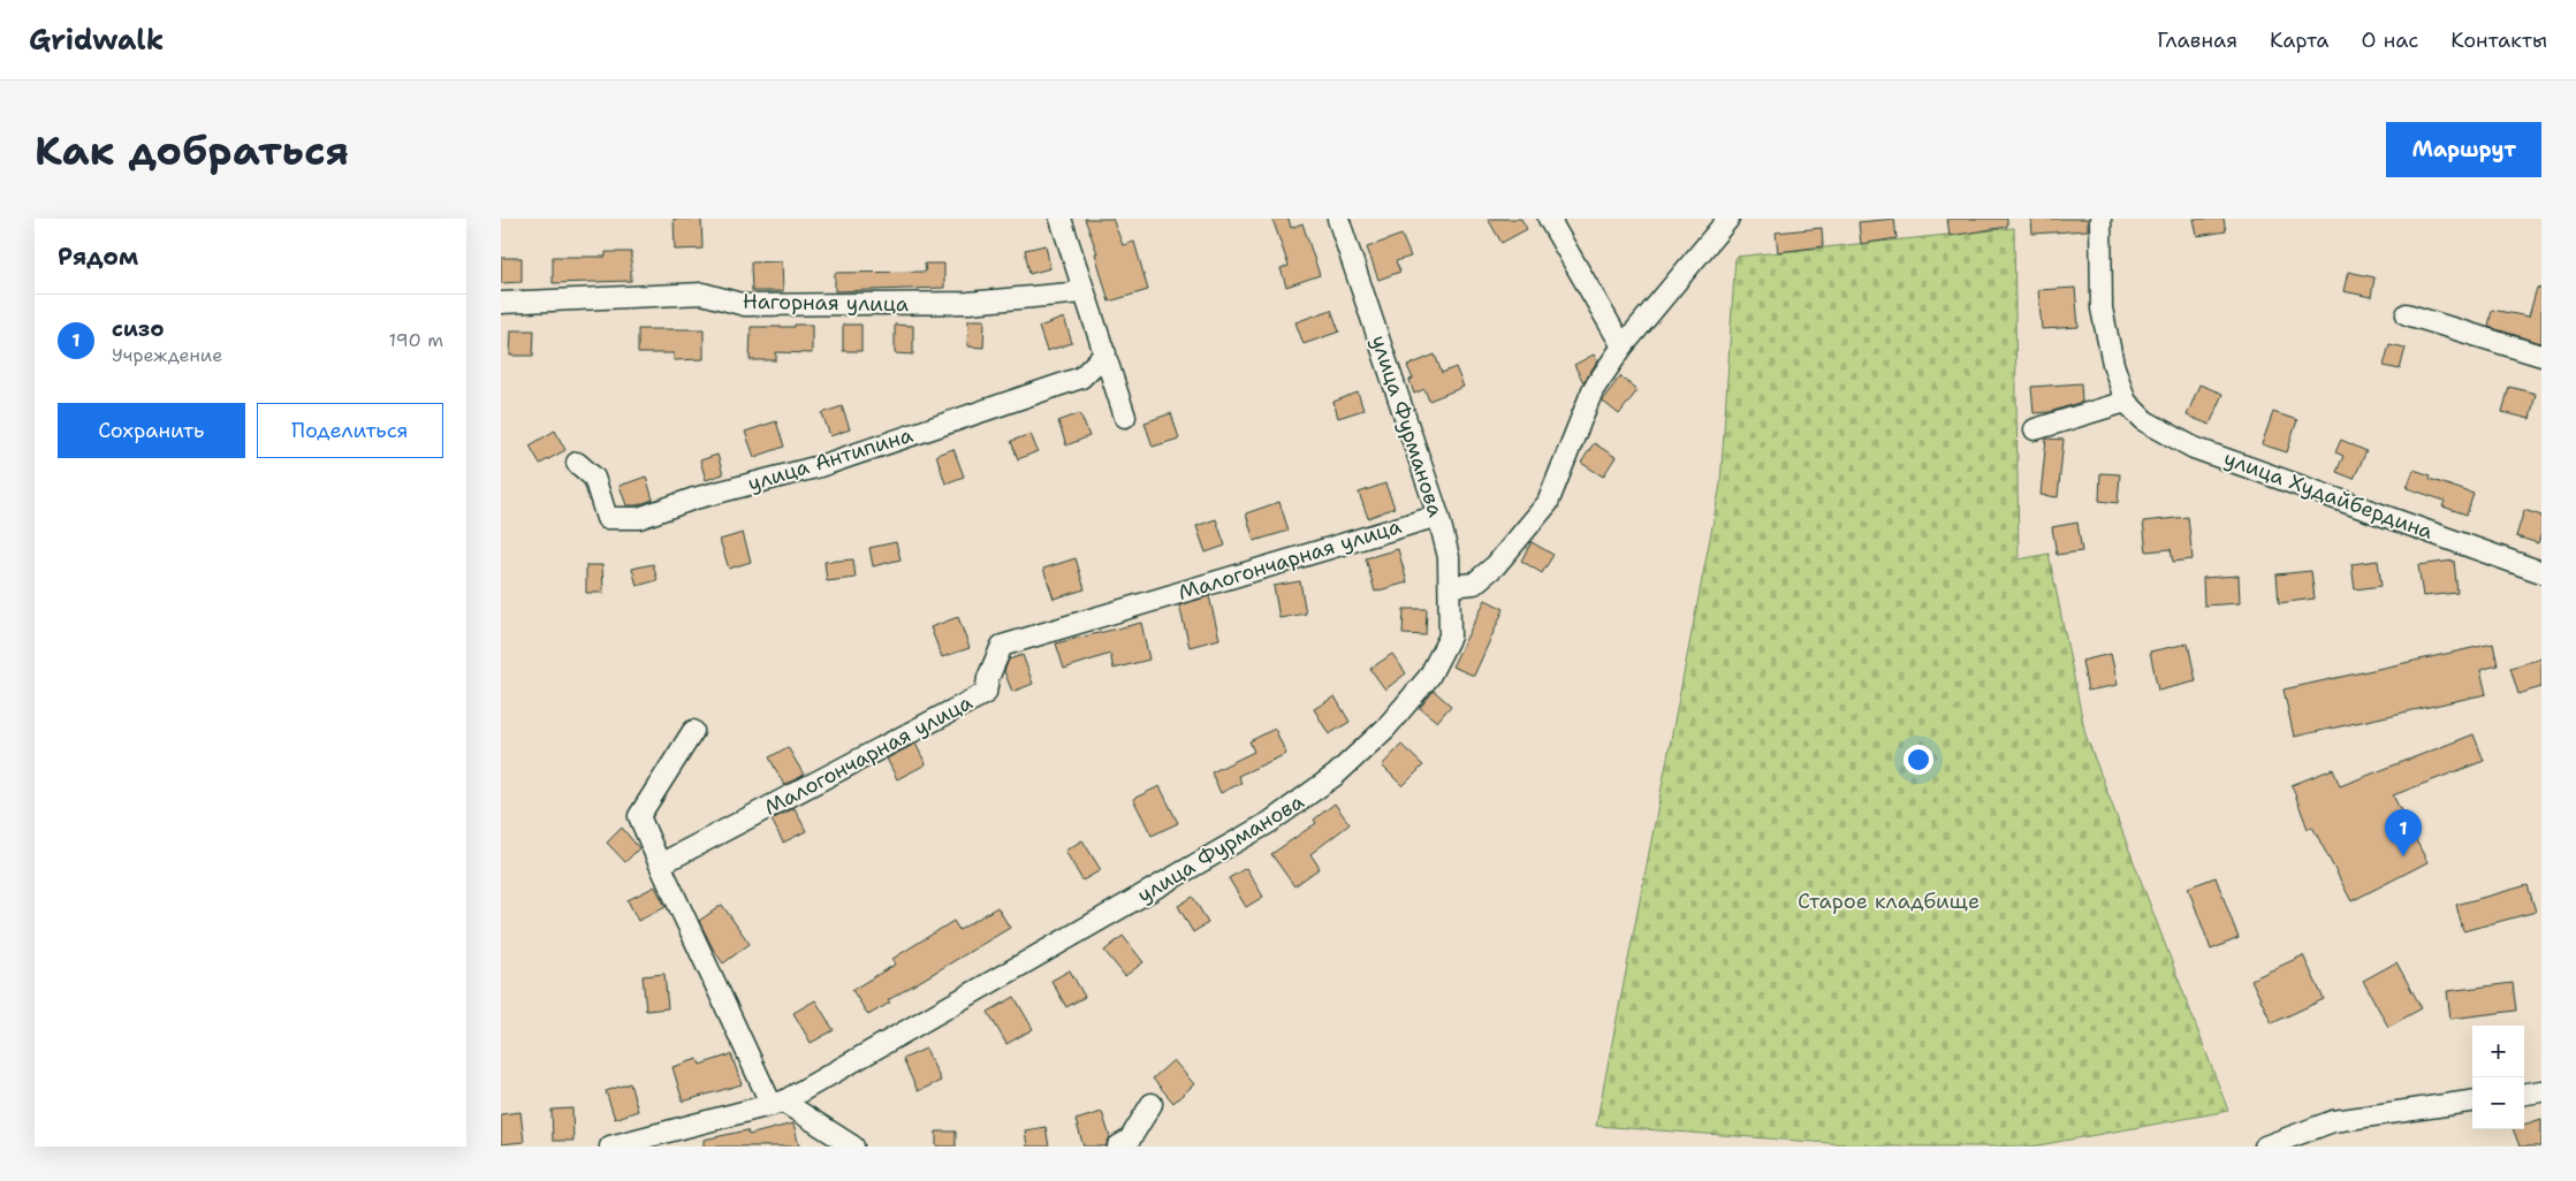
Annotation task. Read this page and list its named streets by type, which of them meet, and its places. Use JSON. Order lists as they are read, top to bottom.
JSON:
{
  "streets": {
    "street": [
      "Нагорная улица",
      "улица Фурманова",
      "улица Антипина",
      "улица Худайбердина",
      "Малогончарная улица"
    ]
  },
  "crossings": [
    ["улица Фурманова", "Малогончарная улица"]
  ],
  "parks": ["Старое кладбище"],
  "page": {
    "header": "Gridwalk",
    "nav": [
      "Главная",
      "Карта",
      "О нас",
      "Контакты"
    ],
    "buttons": [
      "Маршрут",
      ["Сохранить", "Поделиться"]
    ],
    "title": "Как добраться",
    "heading": "Рядом",
    "list": [
      {
        "mark": "1",
        "name": "сизо",
        "note": "Учреждение",
        "value": "190 m"
      }
    ],
    "pins": "1",
    "map_buttons": ["+", "−"]
  }
}
